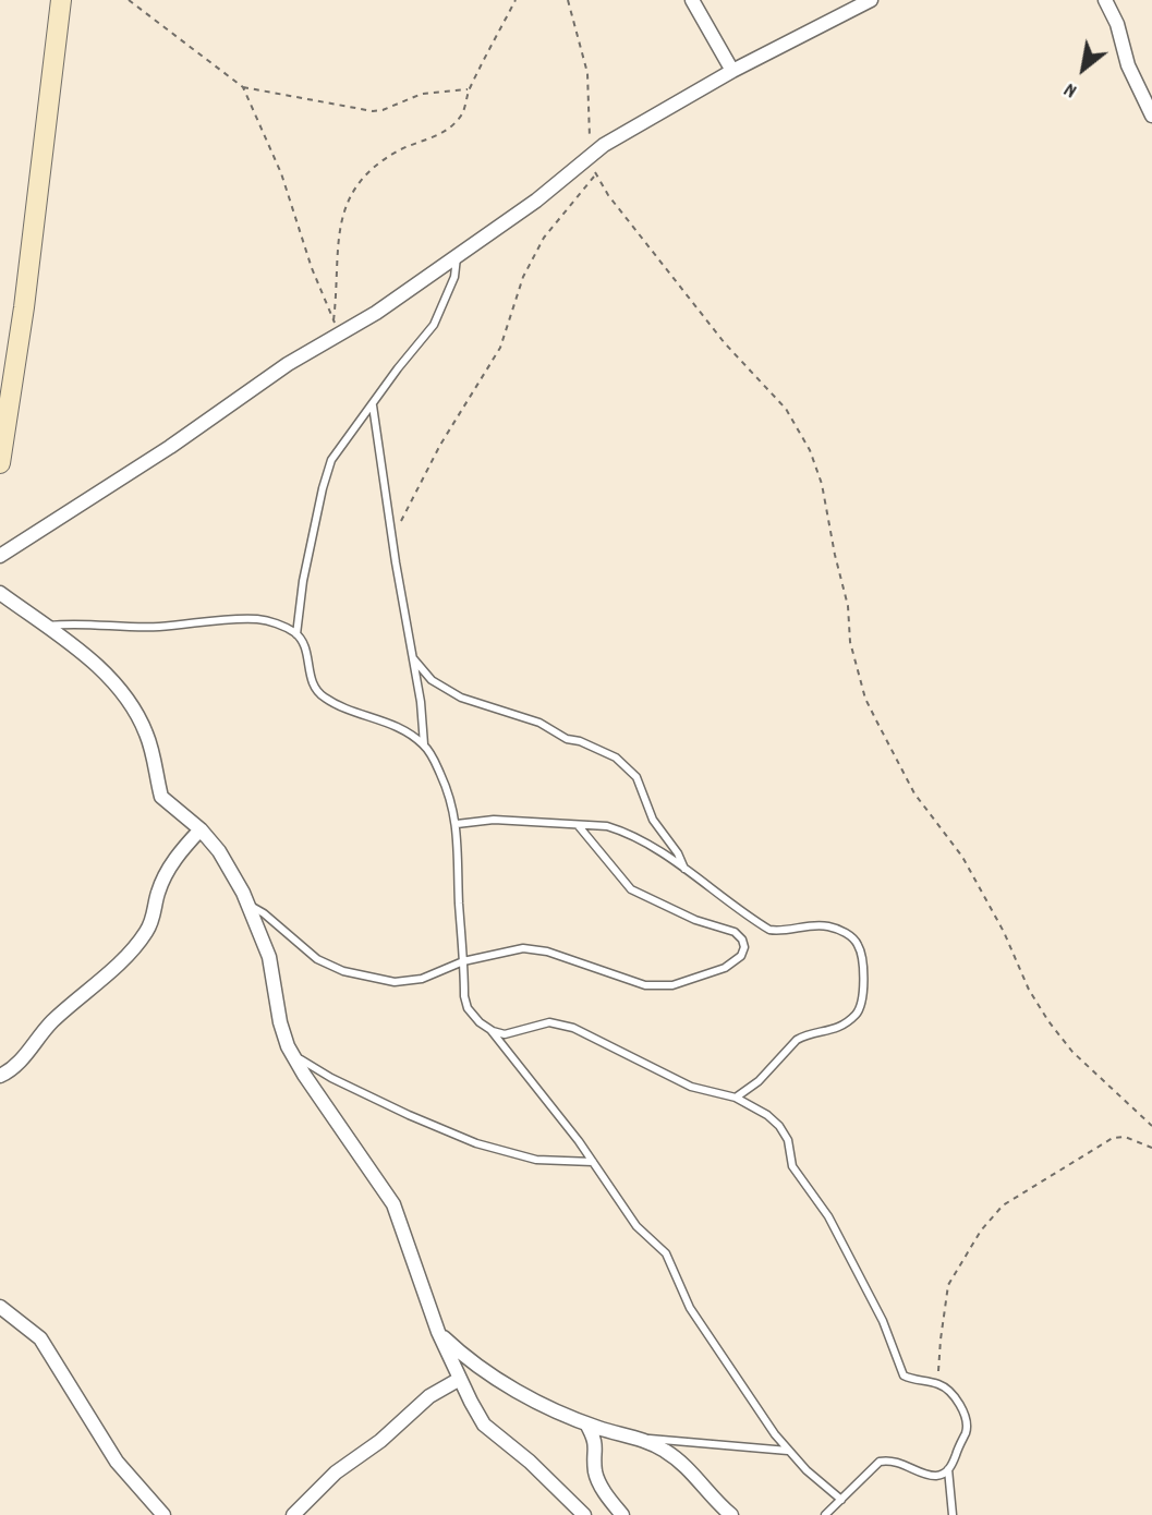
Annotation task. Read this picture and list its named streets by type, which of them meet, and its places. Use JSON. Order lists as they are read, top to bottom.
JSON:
{
  "north": "bottom left"
}
